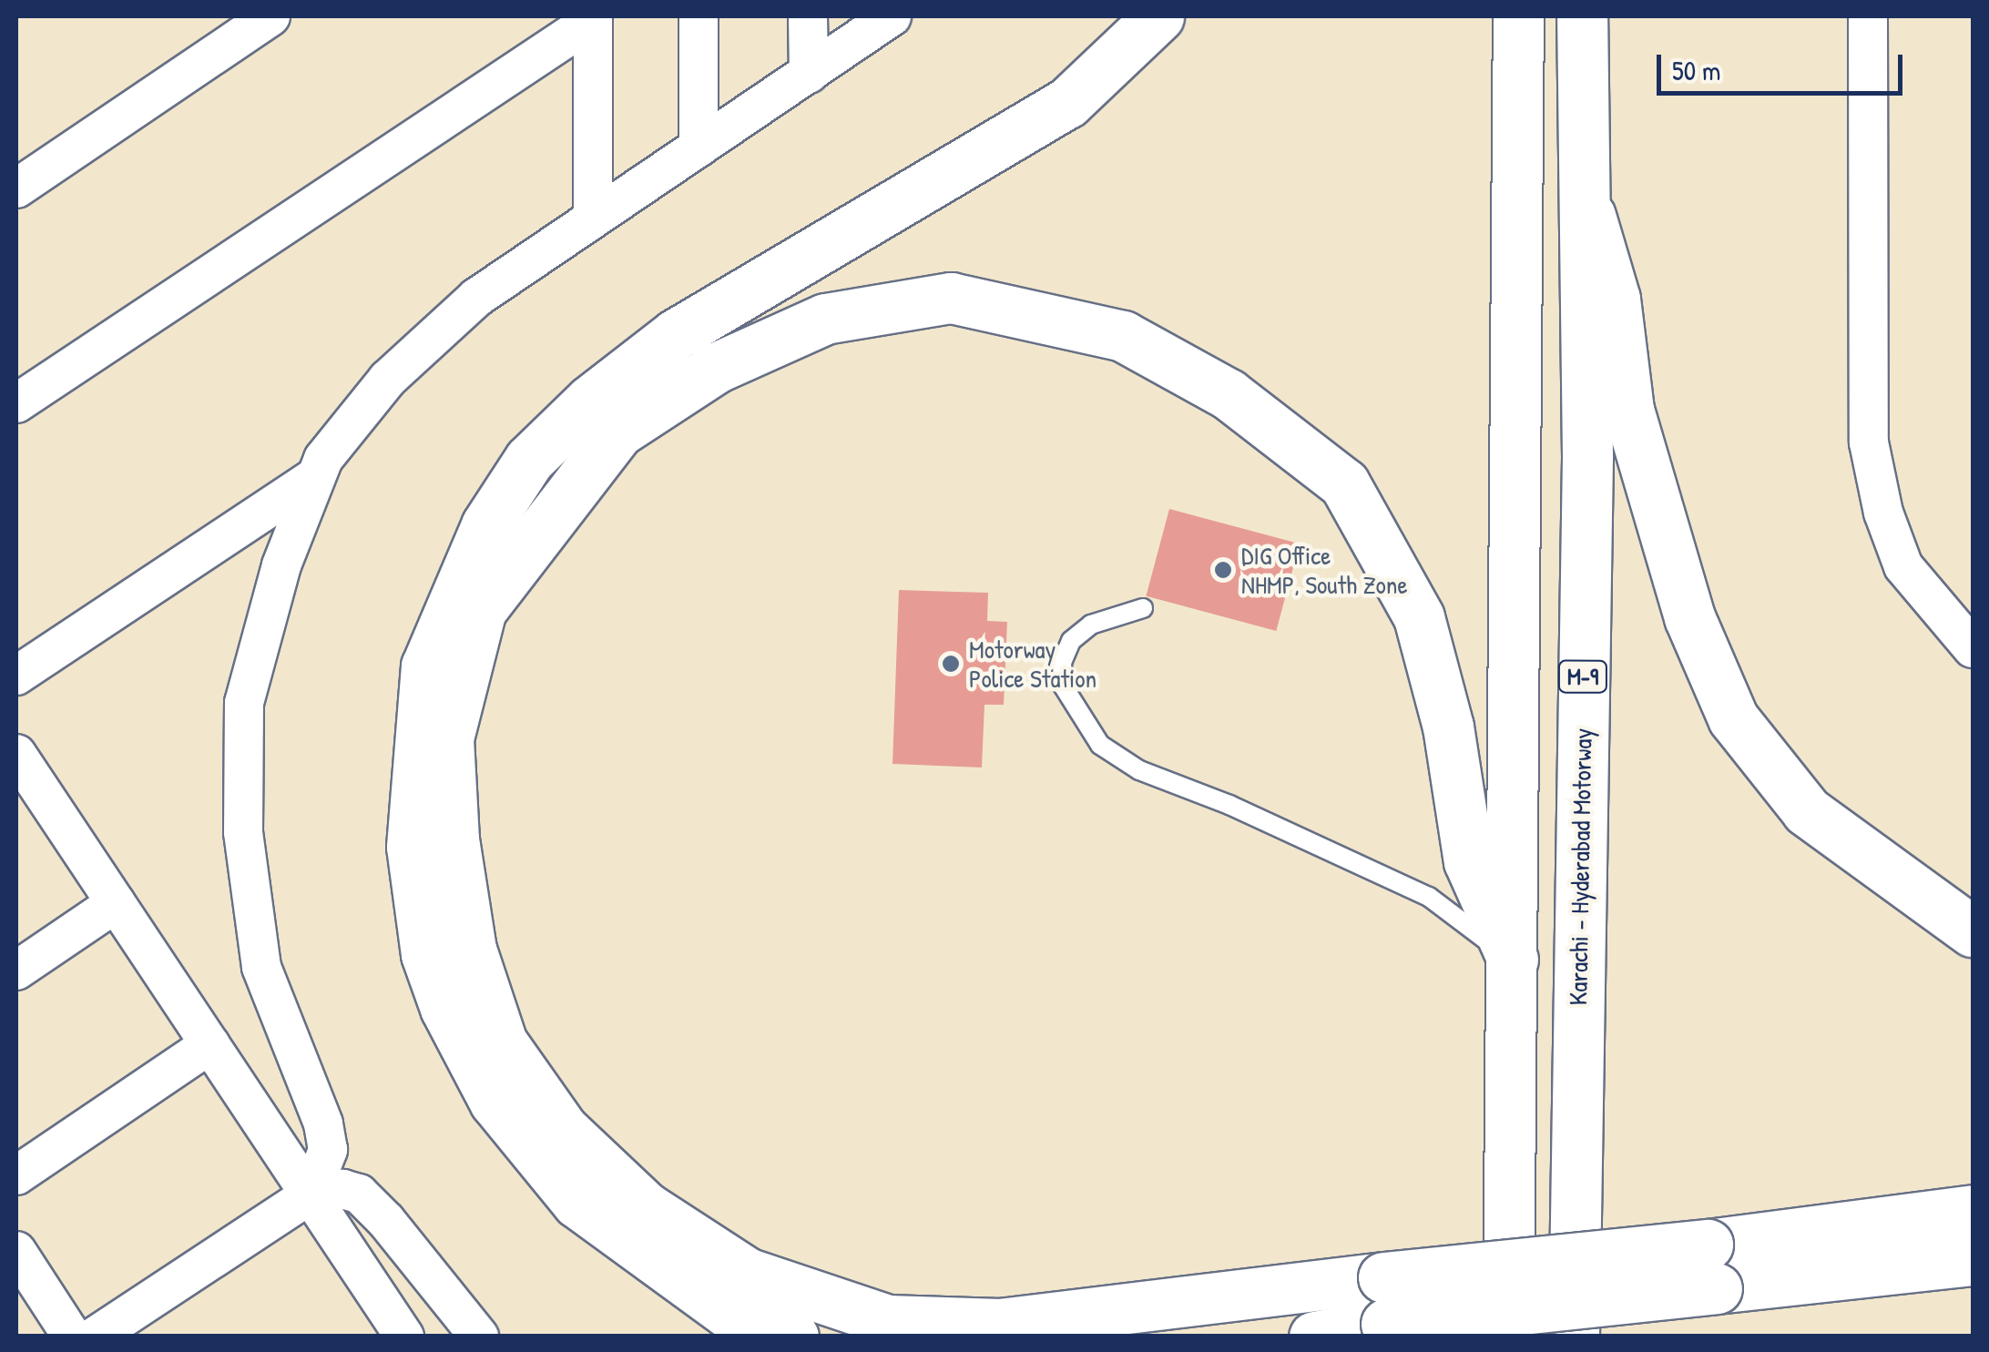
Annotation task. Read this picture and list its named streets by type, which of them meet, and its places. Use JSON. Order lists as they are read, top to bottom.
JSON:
{
  "streets": {
    "highway": ["M-9", "Karachi - Hyderabad Motorway"]
  },
  "places": ["DIG Office NHMP, South Zone", "Motorway Police Station"],
  "scale_bar": "50 m"
}
